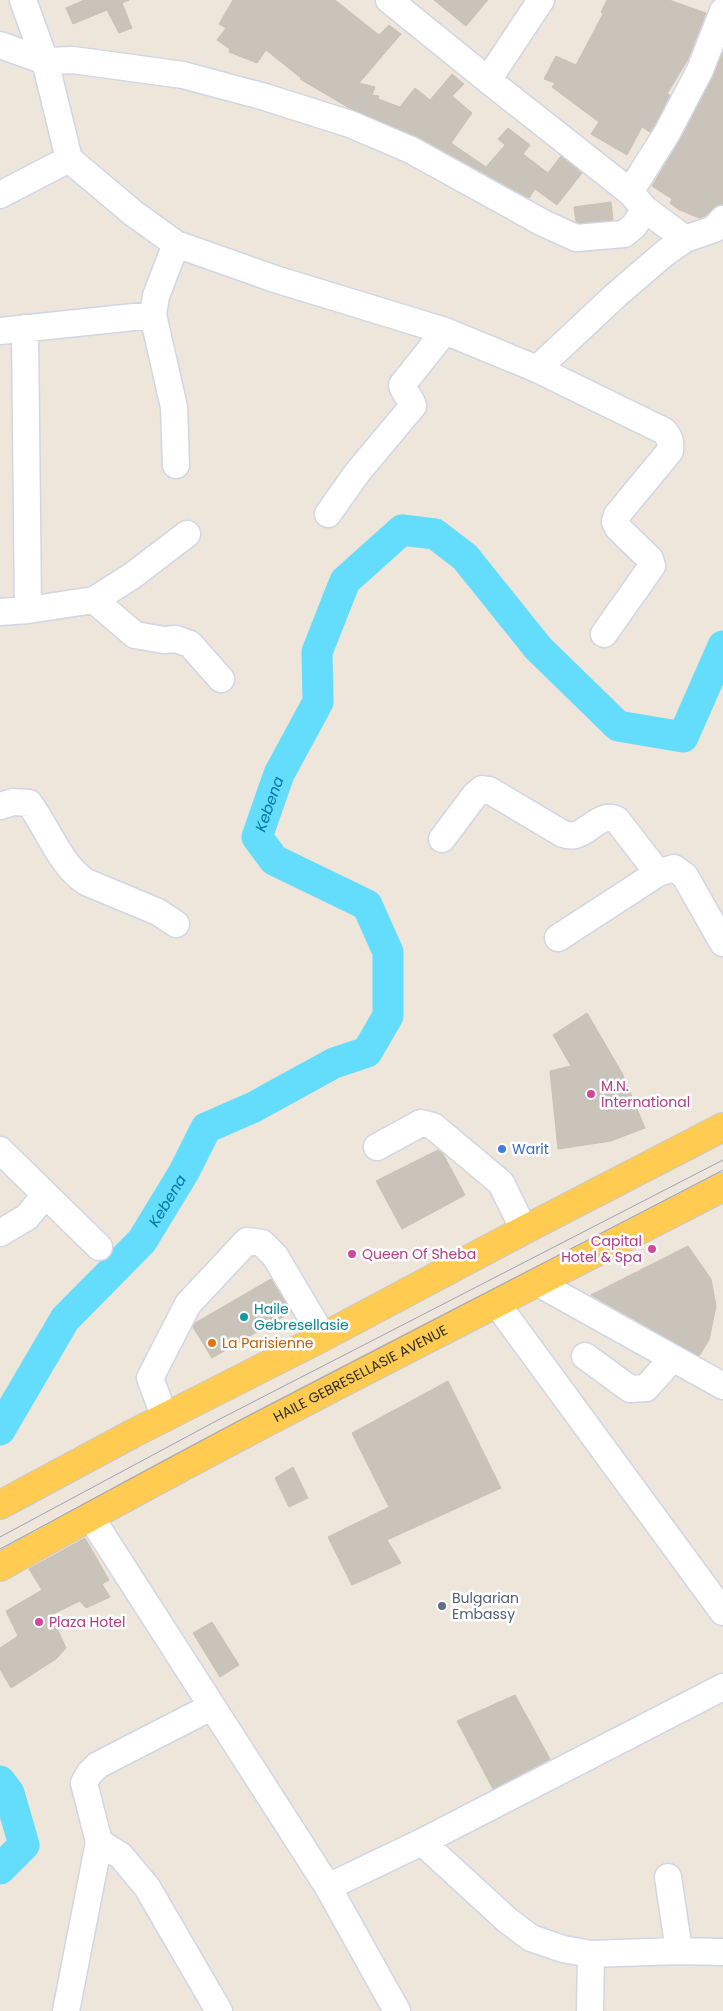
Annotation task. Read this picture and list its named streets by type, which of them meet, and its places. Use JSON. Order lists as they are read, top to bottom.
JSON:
{
  "streets": {
    "main road": ["HAILE GEBRESELLASIE AVENUE"]
  },
  "water": ["Kebena"],
  "places": [
    "M.N. International",
    "Warit",
    "Capital Hotel & Spa",
    "Queen Of Sheba",
    "Haile Gebresellasie",
    "La Parisienne",
    "Bulgarian Embassy",
    "Plaza Hotel"
  ]
}
